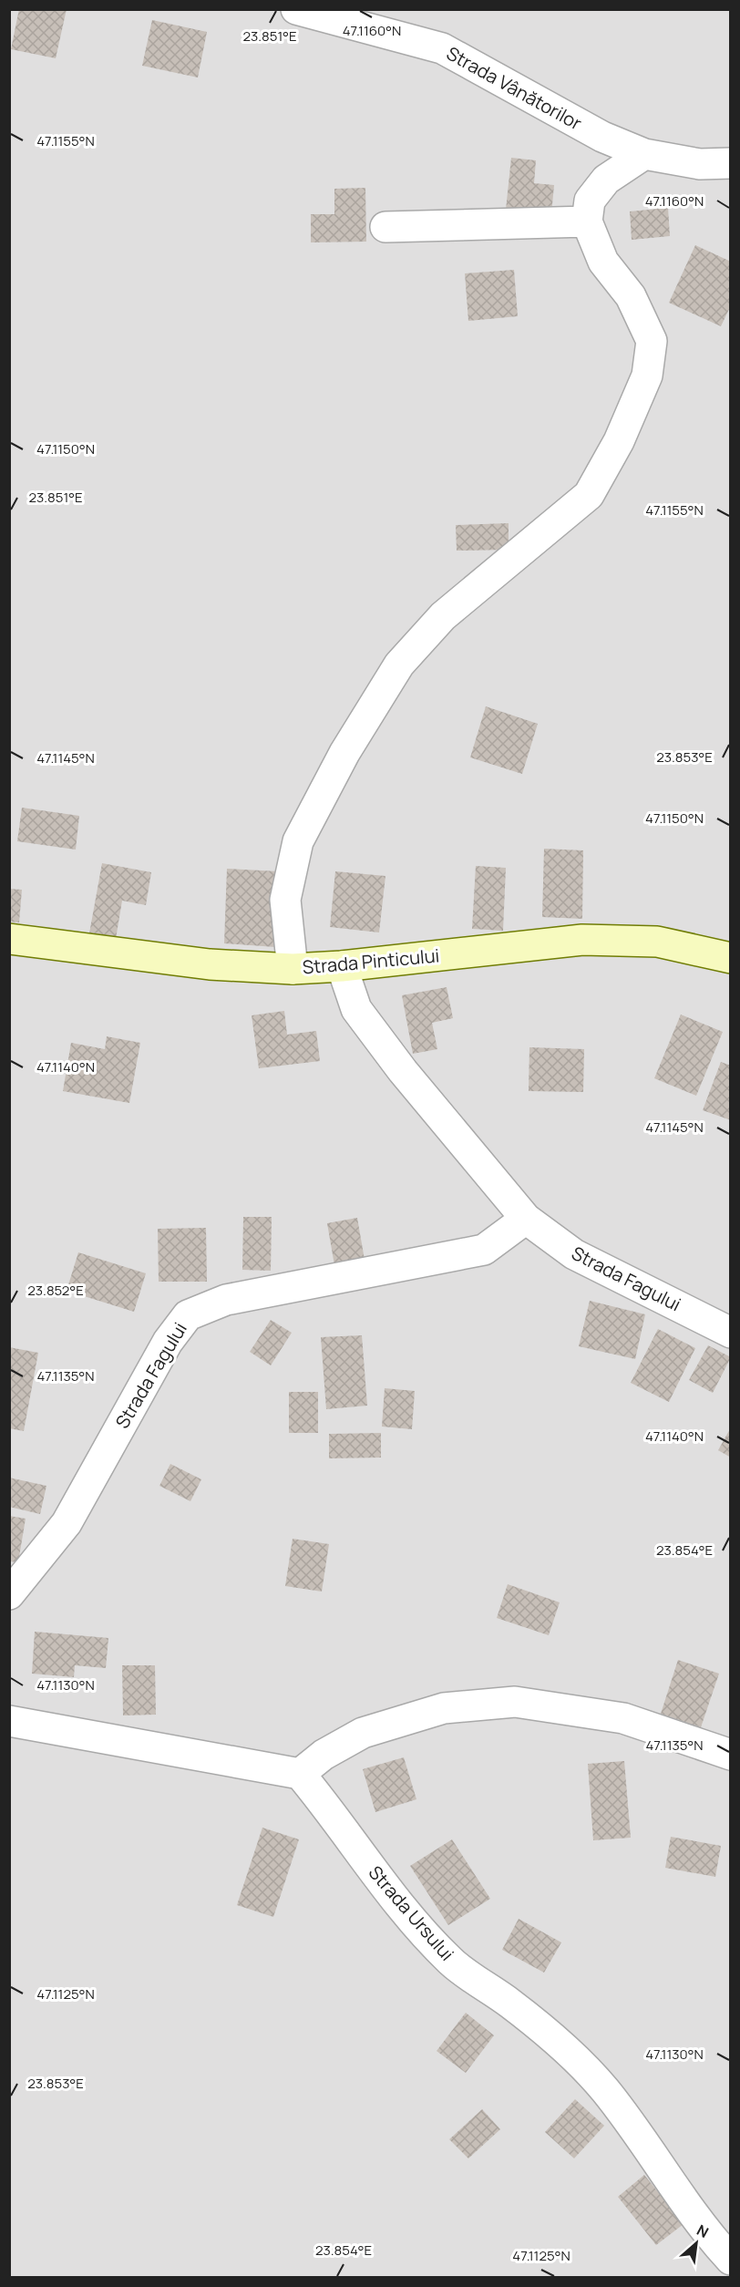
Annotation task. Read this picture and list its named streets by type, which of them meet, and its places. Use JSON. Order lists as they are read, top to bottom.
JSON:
{
  "streets": {
    "main road": ["Strada Pinticului"],
    "street": ["Strada Vânătorilor", "Strada Fagului", "Strada Ursului"]
  },
  "crossings": [
    ["Strada Pinticului", "Strada Fagului"]
  ],
  "north": "top right",
  "coordinates": [
    "47.1160°N",
    "23.851°E",
    "47.1155°N",
    "47.1150°N",
    "23.853°E",
    "47.1145°N",
    "47.1140°N",
    "23.852°E",
    "47.1135°N",
    "23.854°E",
    "47.1130°N",
    "47.1125°N"
  ]
}
